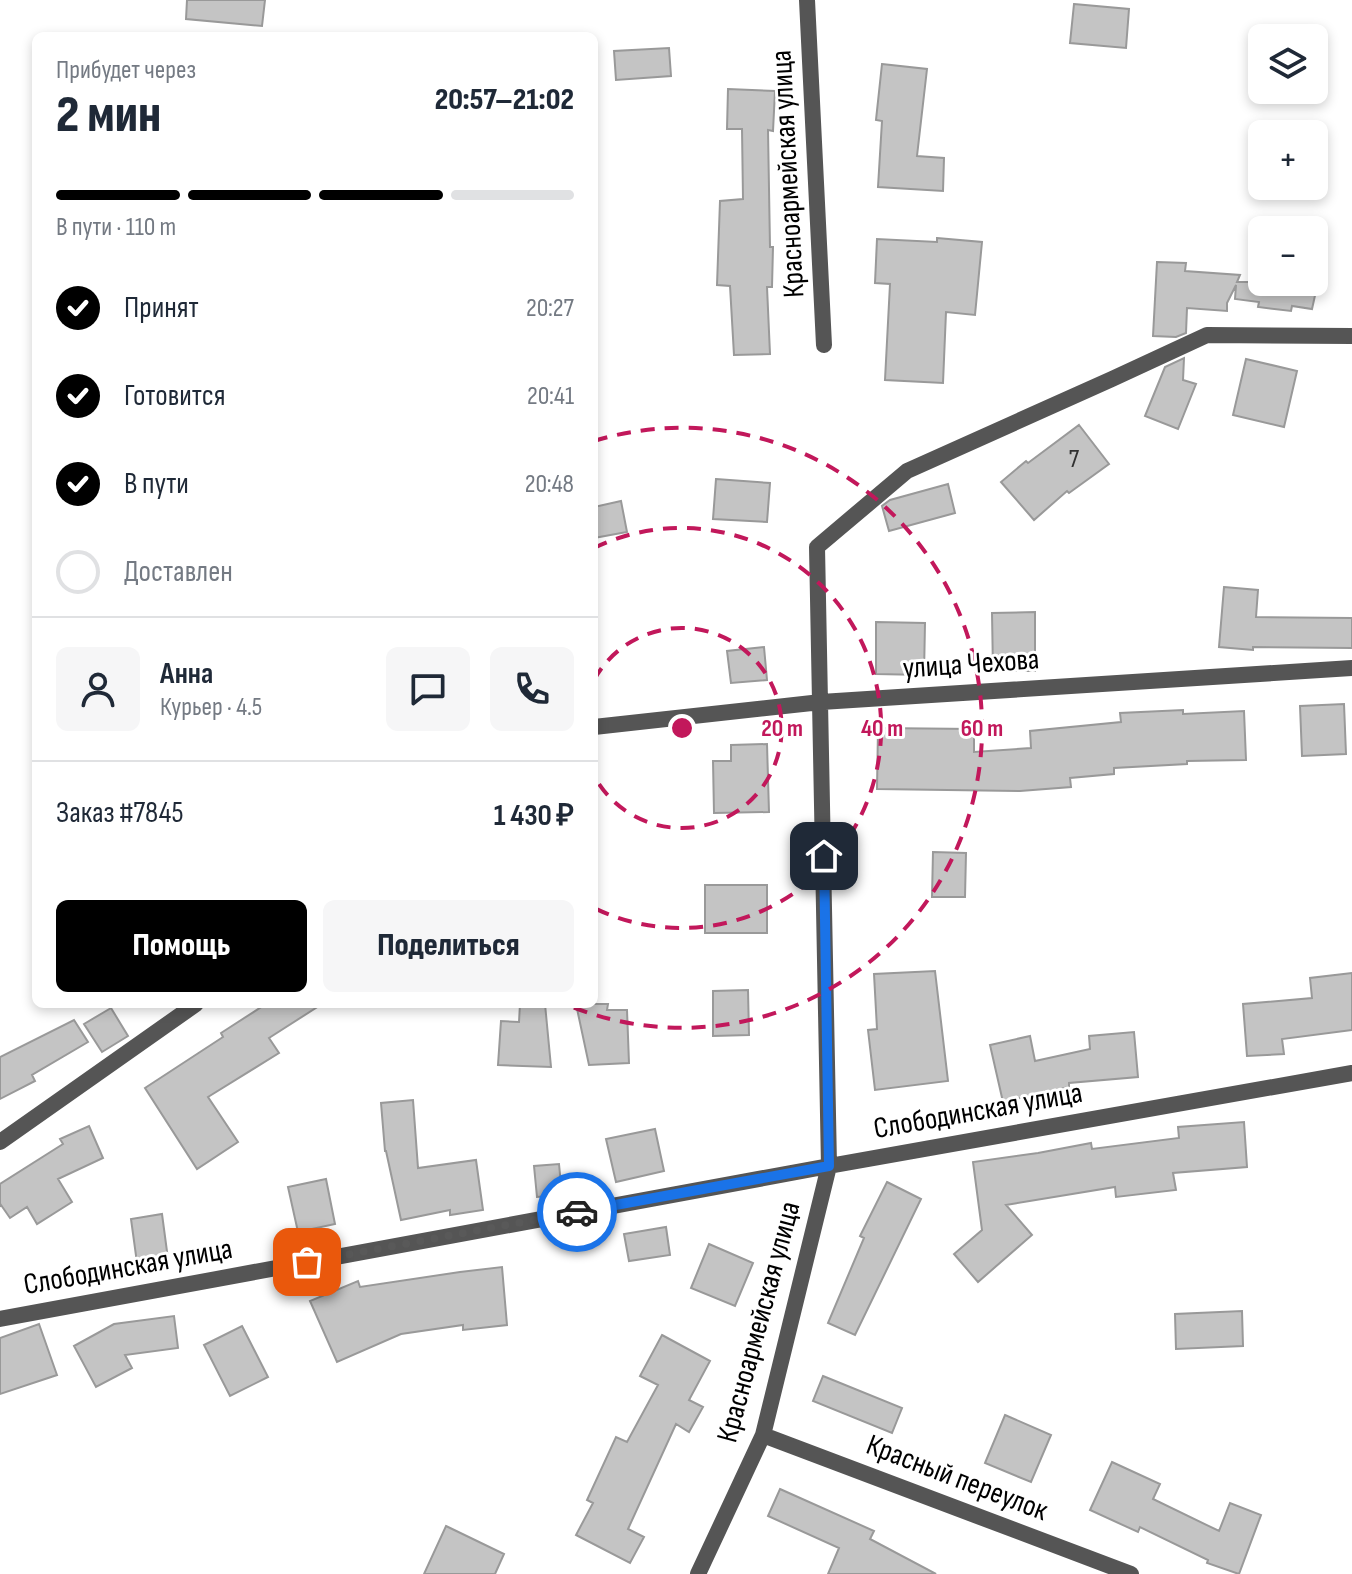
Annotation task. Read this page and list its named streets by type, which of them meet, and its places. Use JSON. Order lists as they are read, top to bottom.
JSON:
{
  "streets": {
    "street": [
      "Красноармейская улица",
      "улица Чехова",
      "Слободинская улица",
      "Красный переулок"
    ]
  },
  "crossings": [
    ["Красноармейская улица", "улица Чехова"],
    ["Красноармейская улица", "Слободинская улица"],
    ["Красноармейская улица", "Красный переулок"]
  ],
  "house_numbers": ["7"],
  "page": {
    "map_buttons": ["+", "−"],
    "heading": ["2 мин", "Прибудет через", "20:57–21:02"],
    "panel": [
      "Анна",
      "Курьер · 4.5",
      "Заказ #7845",
      "1 430 ₽"
    ],
    "bar": "В пути · 110 m",
    "list": [
      ["Принят", "20:27"],
      ["Готовится", "20:41"],
      ["В пути", "20:48"],
      "Доставлен"
    ],
    "buttons": ["Помощь", "Поделиться"]
  },
  "rings": ["20 m", "40 m", "60 m"]
}
